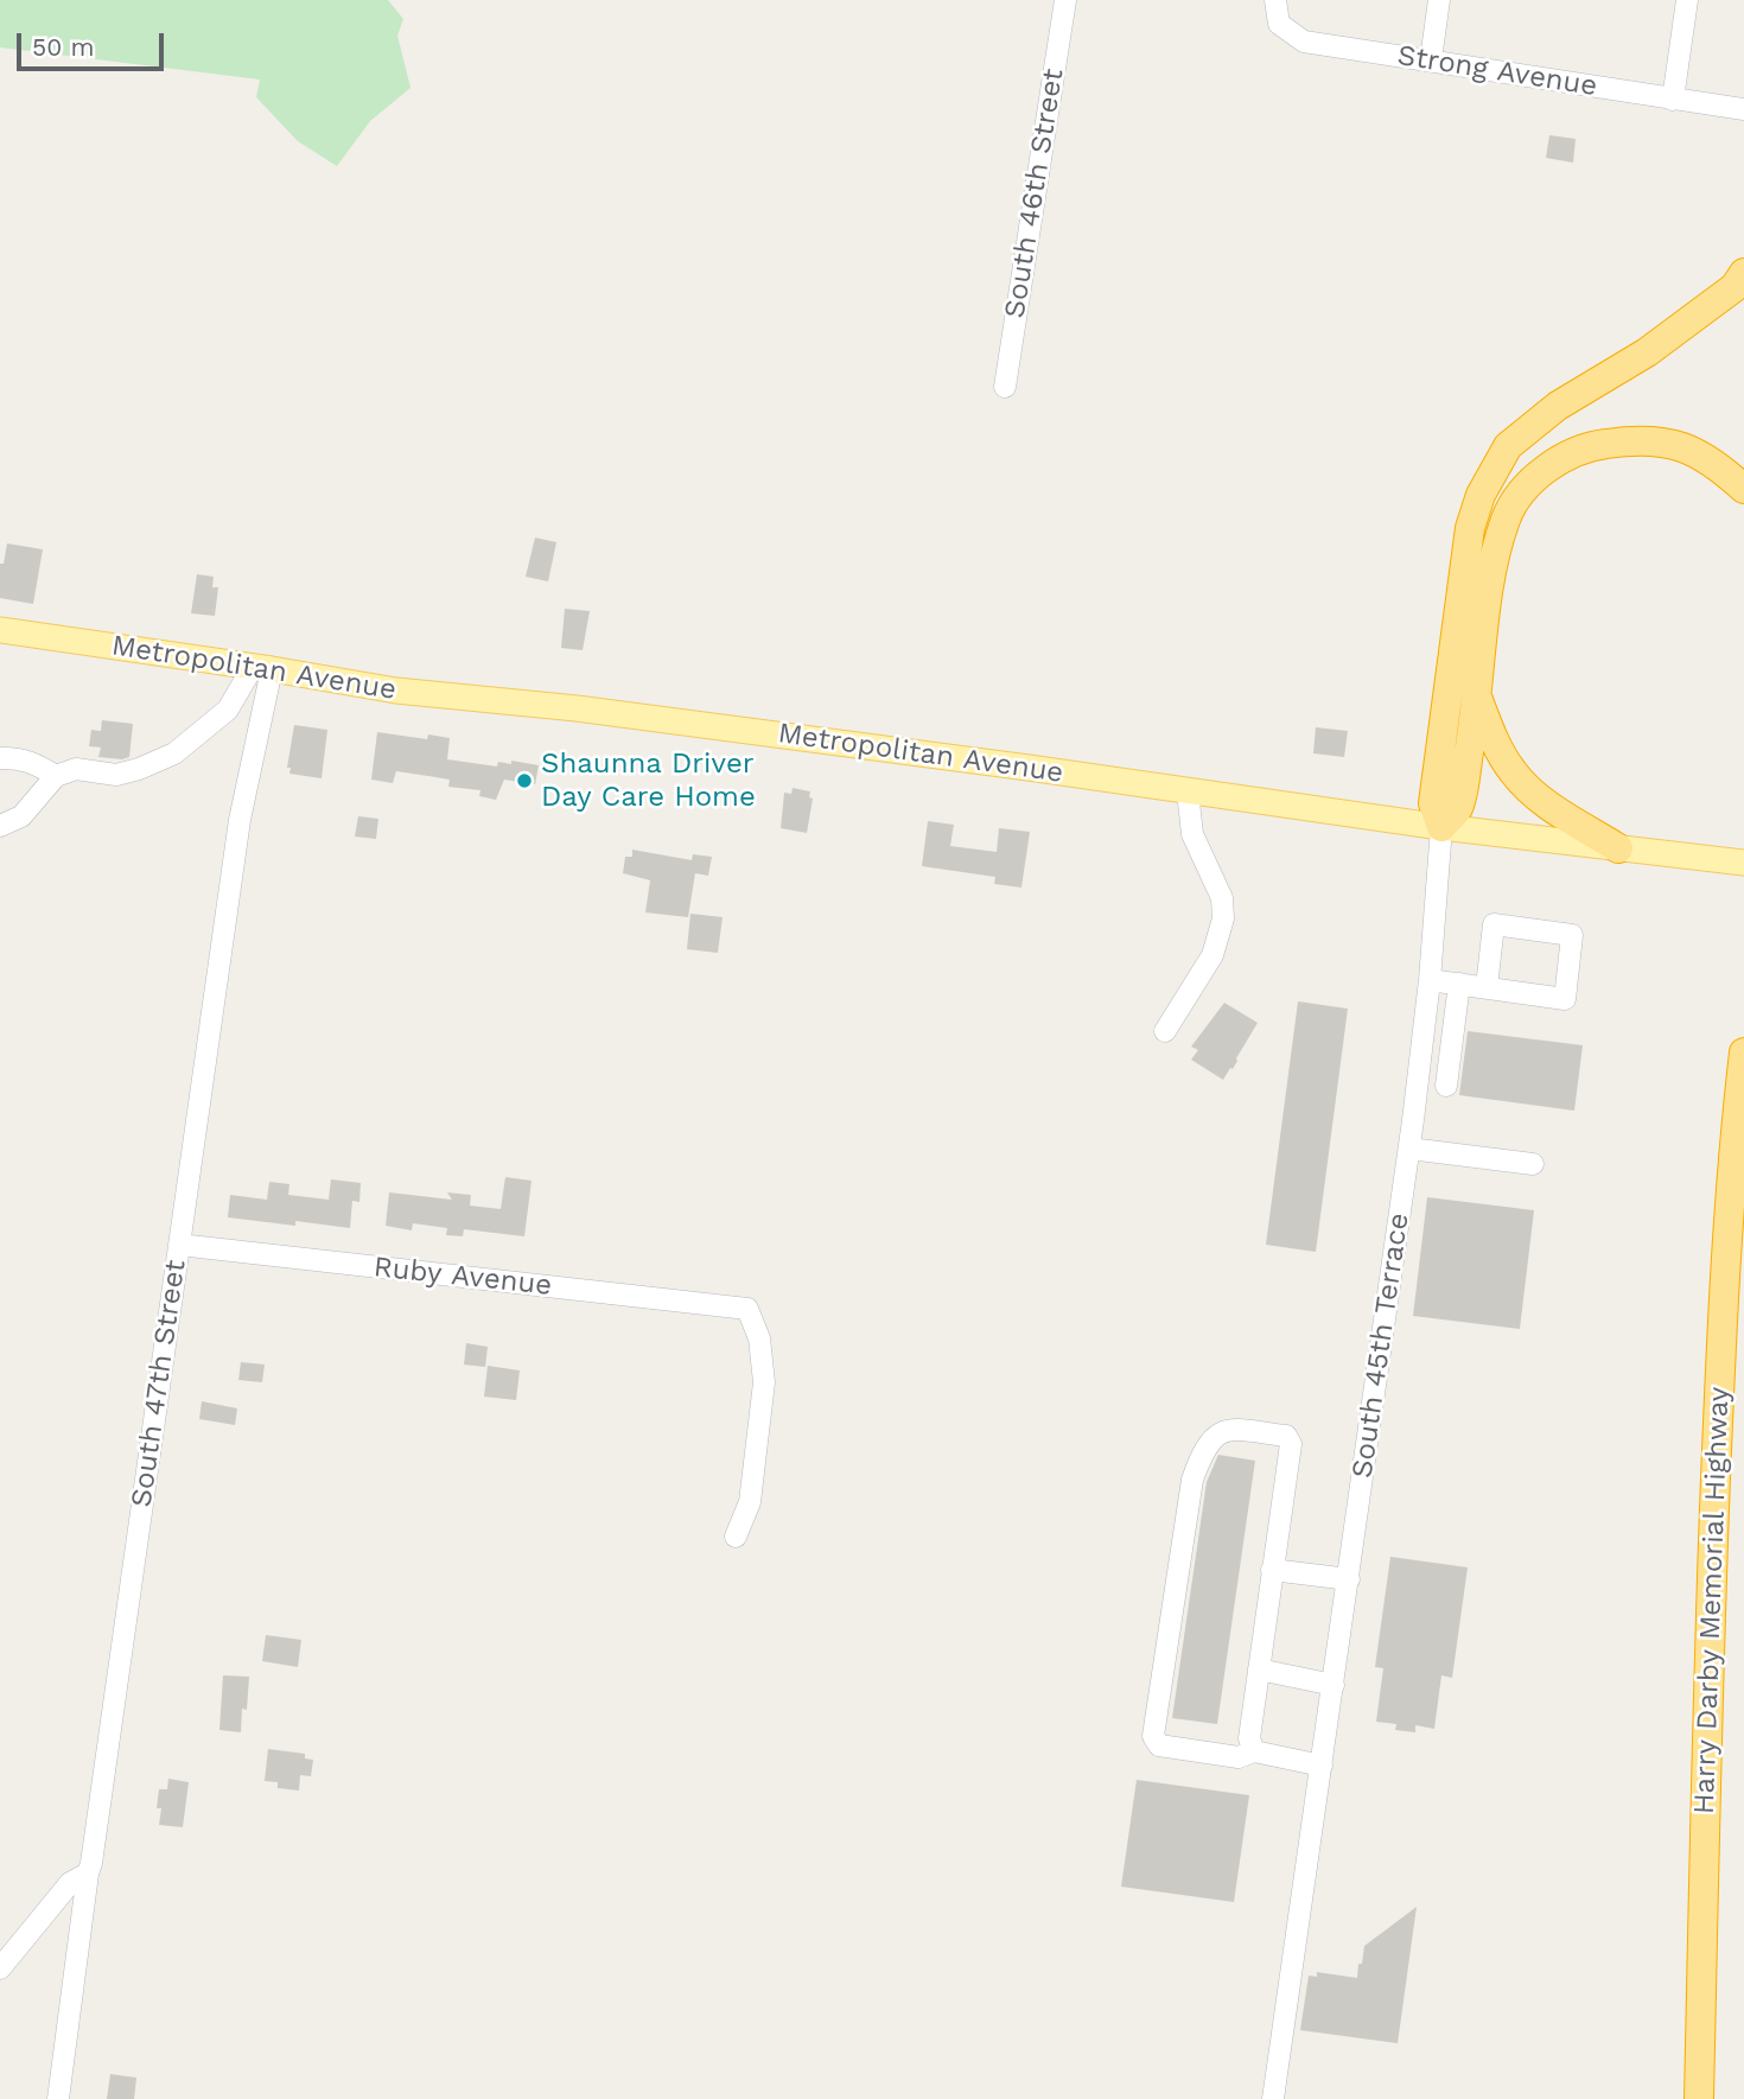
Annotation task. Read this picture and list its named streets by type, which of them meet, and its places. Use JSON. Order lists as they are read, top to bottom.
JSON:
{
  "streets": {
    "highway": ["Harry Darby Memorial Highway"],
    "main road": ["Metropolitan Avenue"],
    "street": [
      "Strong Avenue",
      "South 46th Street",
      "Ruby Avenue",
      "South 45th Terrace",
      "South 47th Street"
    ]
  },
  "crossings": [
    ["Metropolitan Avenue", "South 45th Terrace"],
    ["Metropolitan Avenue", "South 47th Street"],
    ["Ruby Avenue", "South 47th Street"]
  ],
  "places": ["Shaunna Driver Day Care Home"],
  "scale_bar": "50 m"
}
